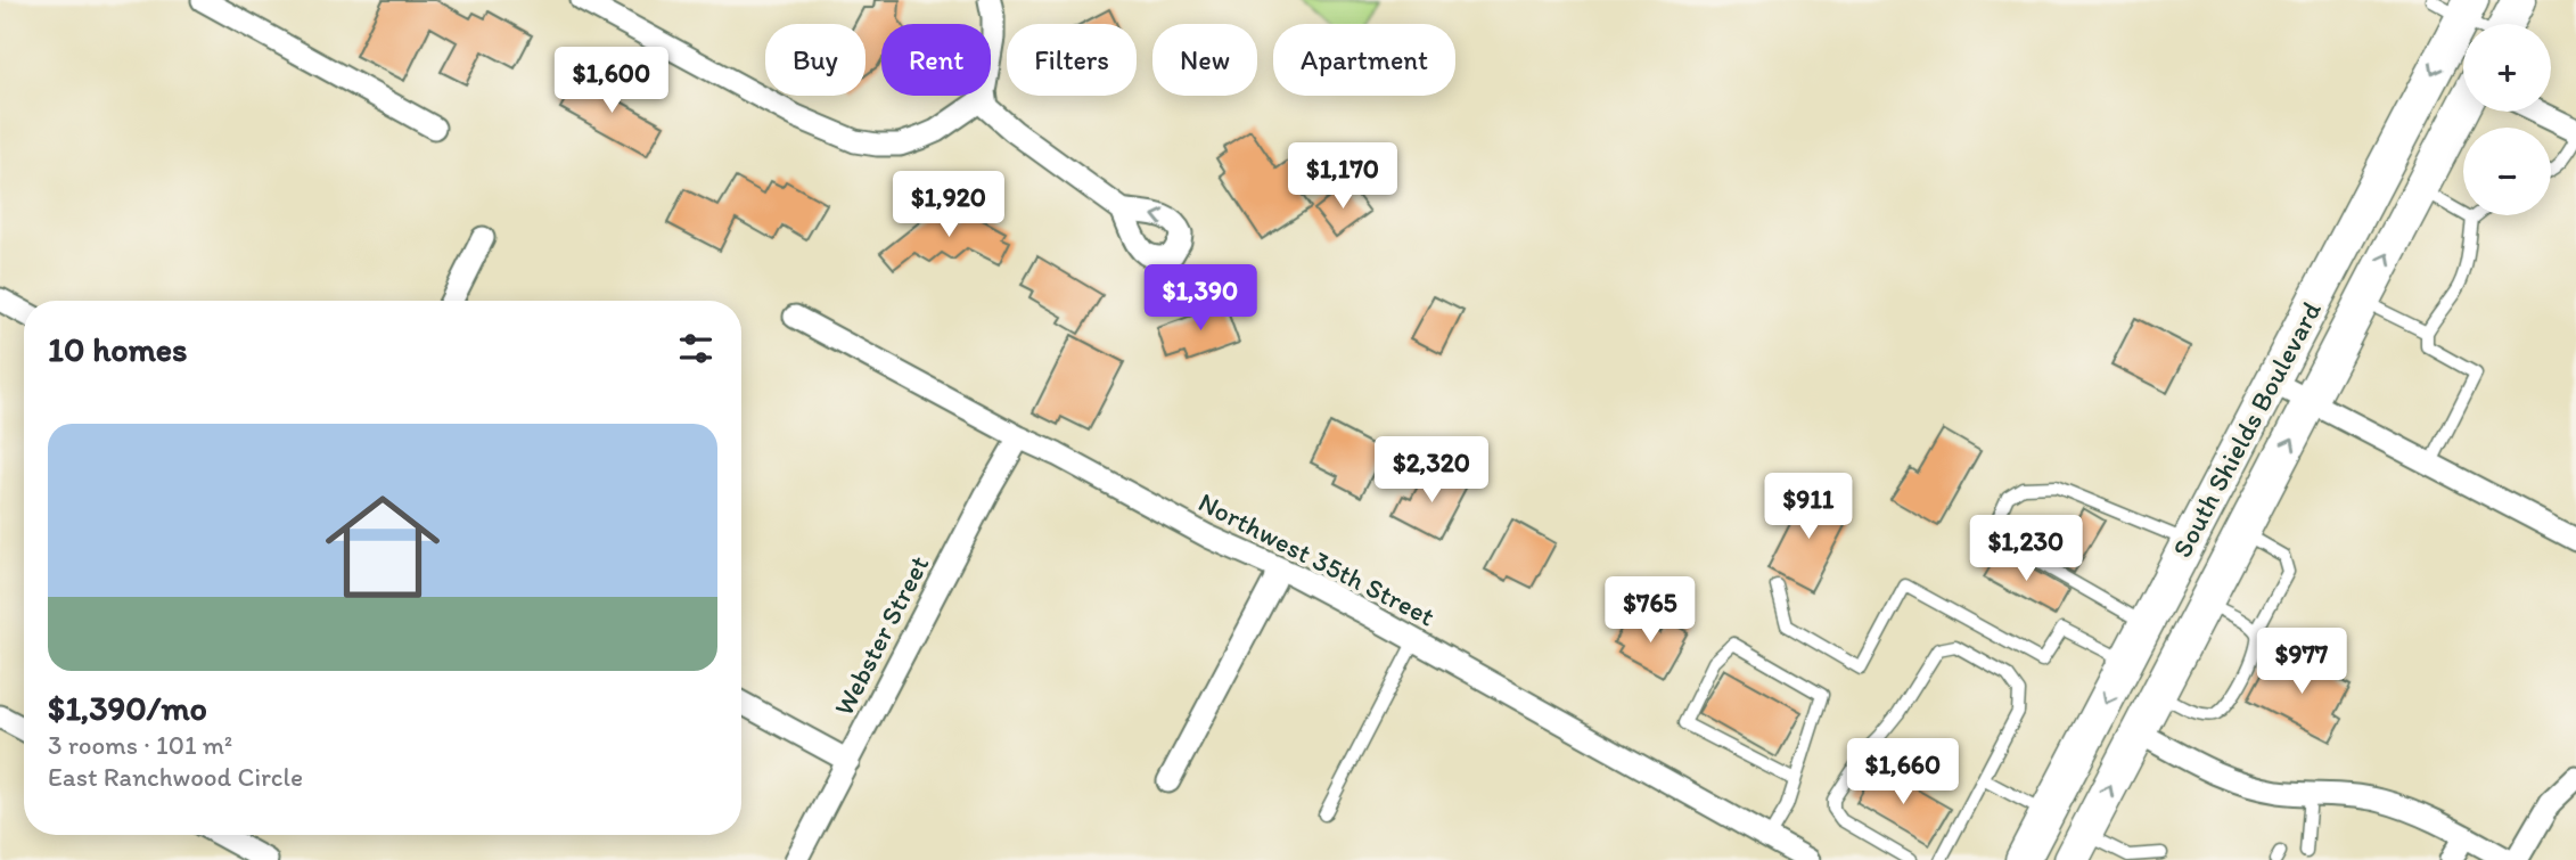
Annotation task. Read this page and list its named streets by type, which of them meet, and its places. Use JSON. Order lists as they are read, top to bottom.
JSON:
{
  "streets": {
    "main road": ["South Shields Boulevard"],
    "street": ["Northwest 35th Street", "Webster Street"]
  },
  "crossings": [
    ["Northwest 35th Street", "Webster Street"]
  ],
  "page": {
    "map_buttons": ["+", "−"],
    "chip": [
      "Buy",
      "Rent",
      "Filters",
      "New",
      "Apartment"
    ],
    "price": [
      "$1,600",
      "$1,170",
      "$1,920",
      "$1,390",
      "$2,320",
      "$911",
      "$1,230",
      "$765",
      "$977",
      "$1,660"
    ],
    "heading": "10 homes",
    "list": [
      {
        "name": "$1,390/mo",
        "note": "3 rooms · 101 m² · East Ranchwood Circle"
      }
    ]
  }
}
